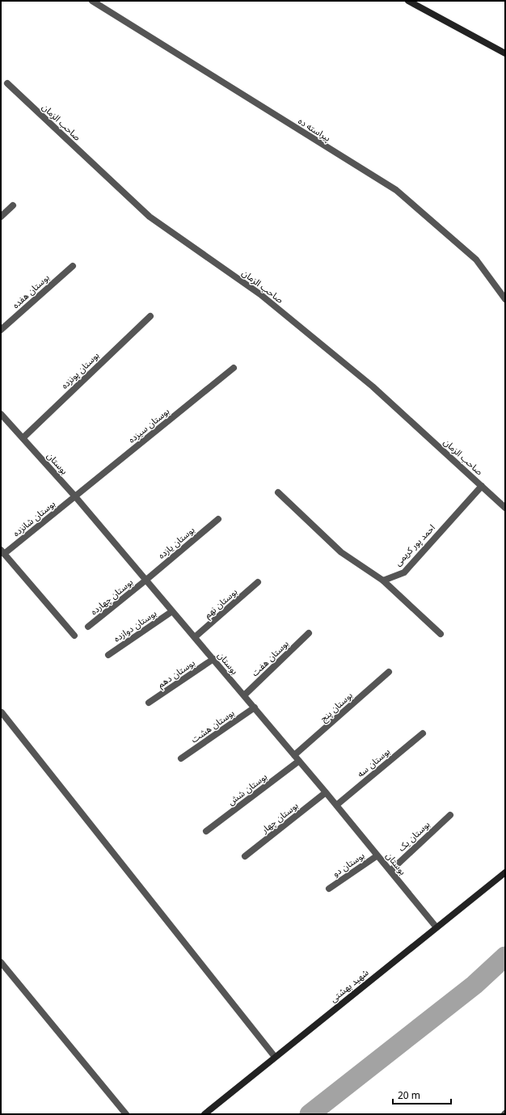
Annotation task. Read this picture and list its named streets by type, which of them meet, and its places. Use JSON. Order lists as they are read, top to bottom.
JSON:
{
  "streets": {
    "main road": ["شهید بهشتی"],
    "street": [
      "صاحب الزمان",
      "پیراسته ده",
      "بوستان هفده",
      "بوستان پونزده",
      "بوستان سیزده",
      "بوستان",
      "بوستان شانزده",
      "بوستان یازده",
      "احمد پور کریمی",
      "بوستان چهارده",
      "بوستان نهم",
      "بوستان دوازده",
      "بوستان هفت",
      "بوستان دهم",
      "بوستان پنج",
      "بوستان هشت",
      "بوستان سه",
      "بوستان شش",
      "بوستان چهار",
      "بوستان یک",
      "بوستان دو"
    ]
  },
  "crossings": [
    ["صاحب الزمان", "احمد پور کریمی"],
    ["بوستان پونزده", "بوستان"],
    ["بوستان سیزده", "بوستان"],
    ["بوستان سیزده", "بوستان شانزده"],
    ["بوستان", "بوستان شانزده"],
    ["بوستان", "بوستان یازده"],
    ["بوستان", "بوستان چهارده"],
    ["بوستان", "بوستان نهم"],
    ["بوستان", "بوستان دوازده"],
    ["بوستان", "بوستان هفت"],
    ["بوستان", "بوستان دهم"],
    ["بوستان", "بوستان پنج"],
    ["بوستان", "بوستان هشت"],
    ["بوستان", "بوستان سه"],
    ["بوستان", "بوستان شش"],
    ["بوستان", "بوستان چهار"],
    ["بوستان", "بوستان یک"],
    ["بوستان", "بوستان دو"],
    ["بوستان", "شهید بهشتی"],
    ["بوستان یازده", "بوستان چهارده"]
  ],
  "scale_bar": "20 m"
}
